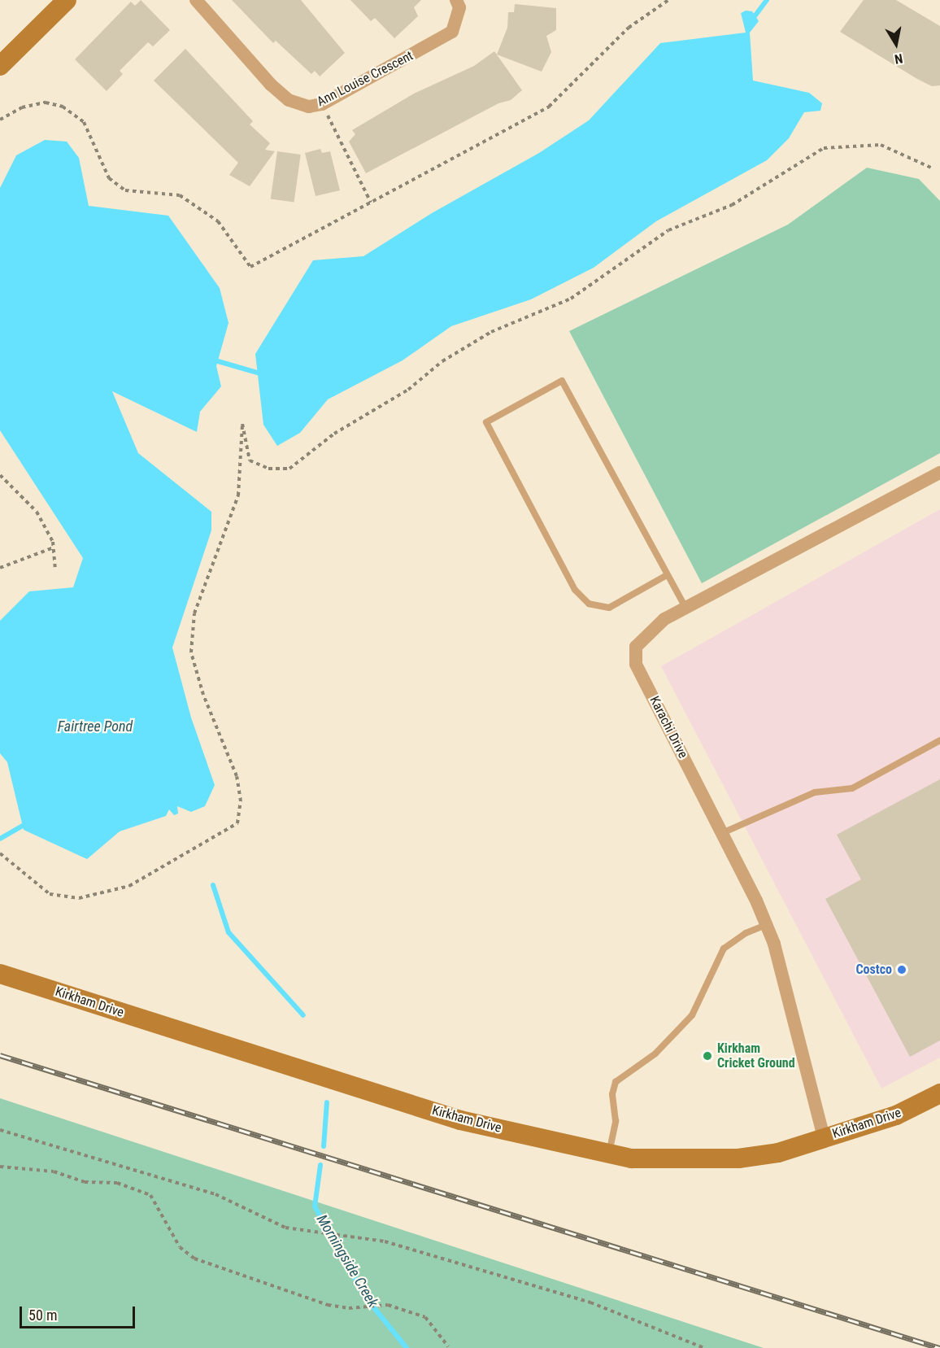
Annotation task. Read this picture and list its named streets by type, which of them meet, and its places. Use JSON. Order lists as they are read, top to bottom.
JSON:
{
  "streets": {
    "street": ["Ann Louise Crescent", "Karachi Drive", "Kirkham Drive"]
  },
  "crossings": [
    ["Karachi Drive", "Kirkham Drive"]
  ],
  "water": ["Fairtree Pond", "Morningside Creek"],
  "places": ["Costco", "Kirkham Cricket Ground"],
  "scale_bar": "50 m",
  "north": "bottom"
}
